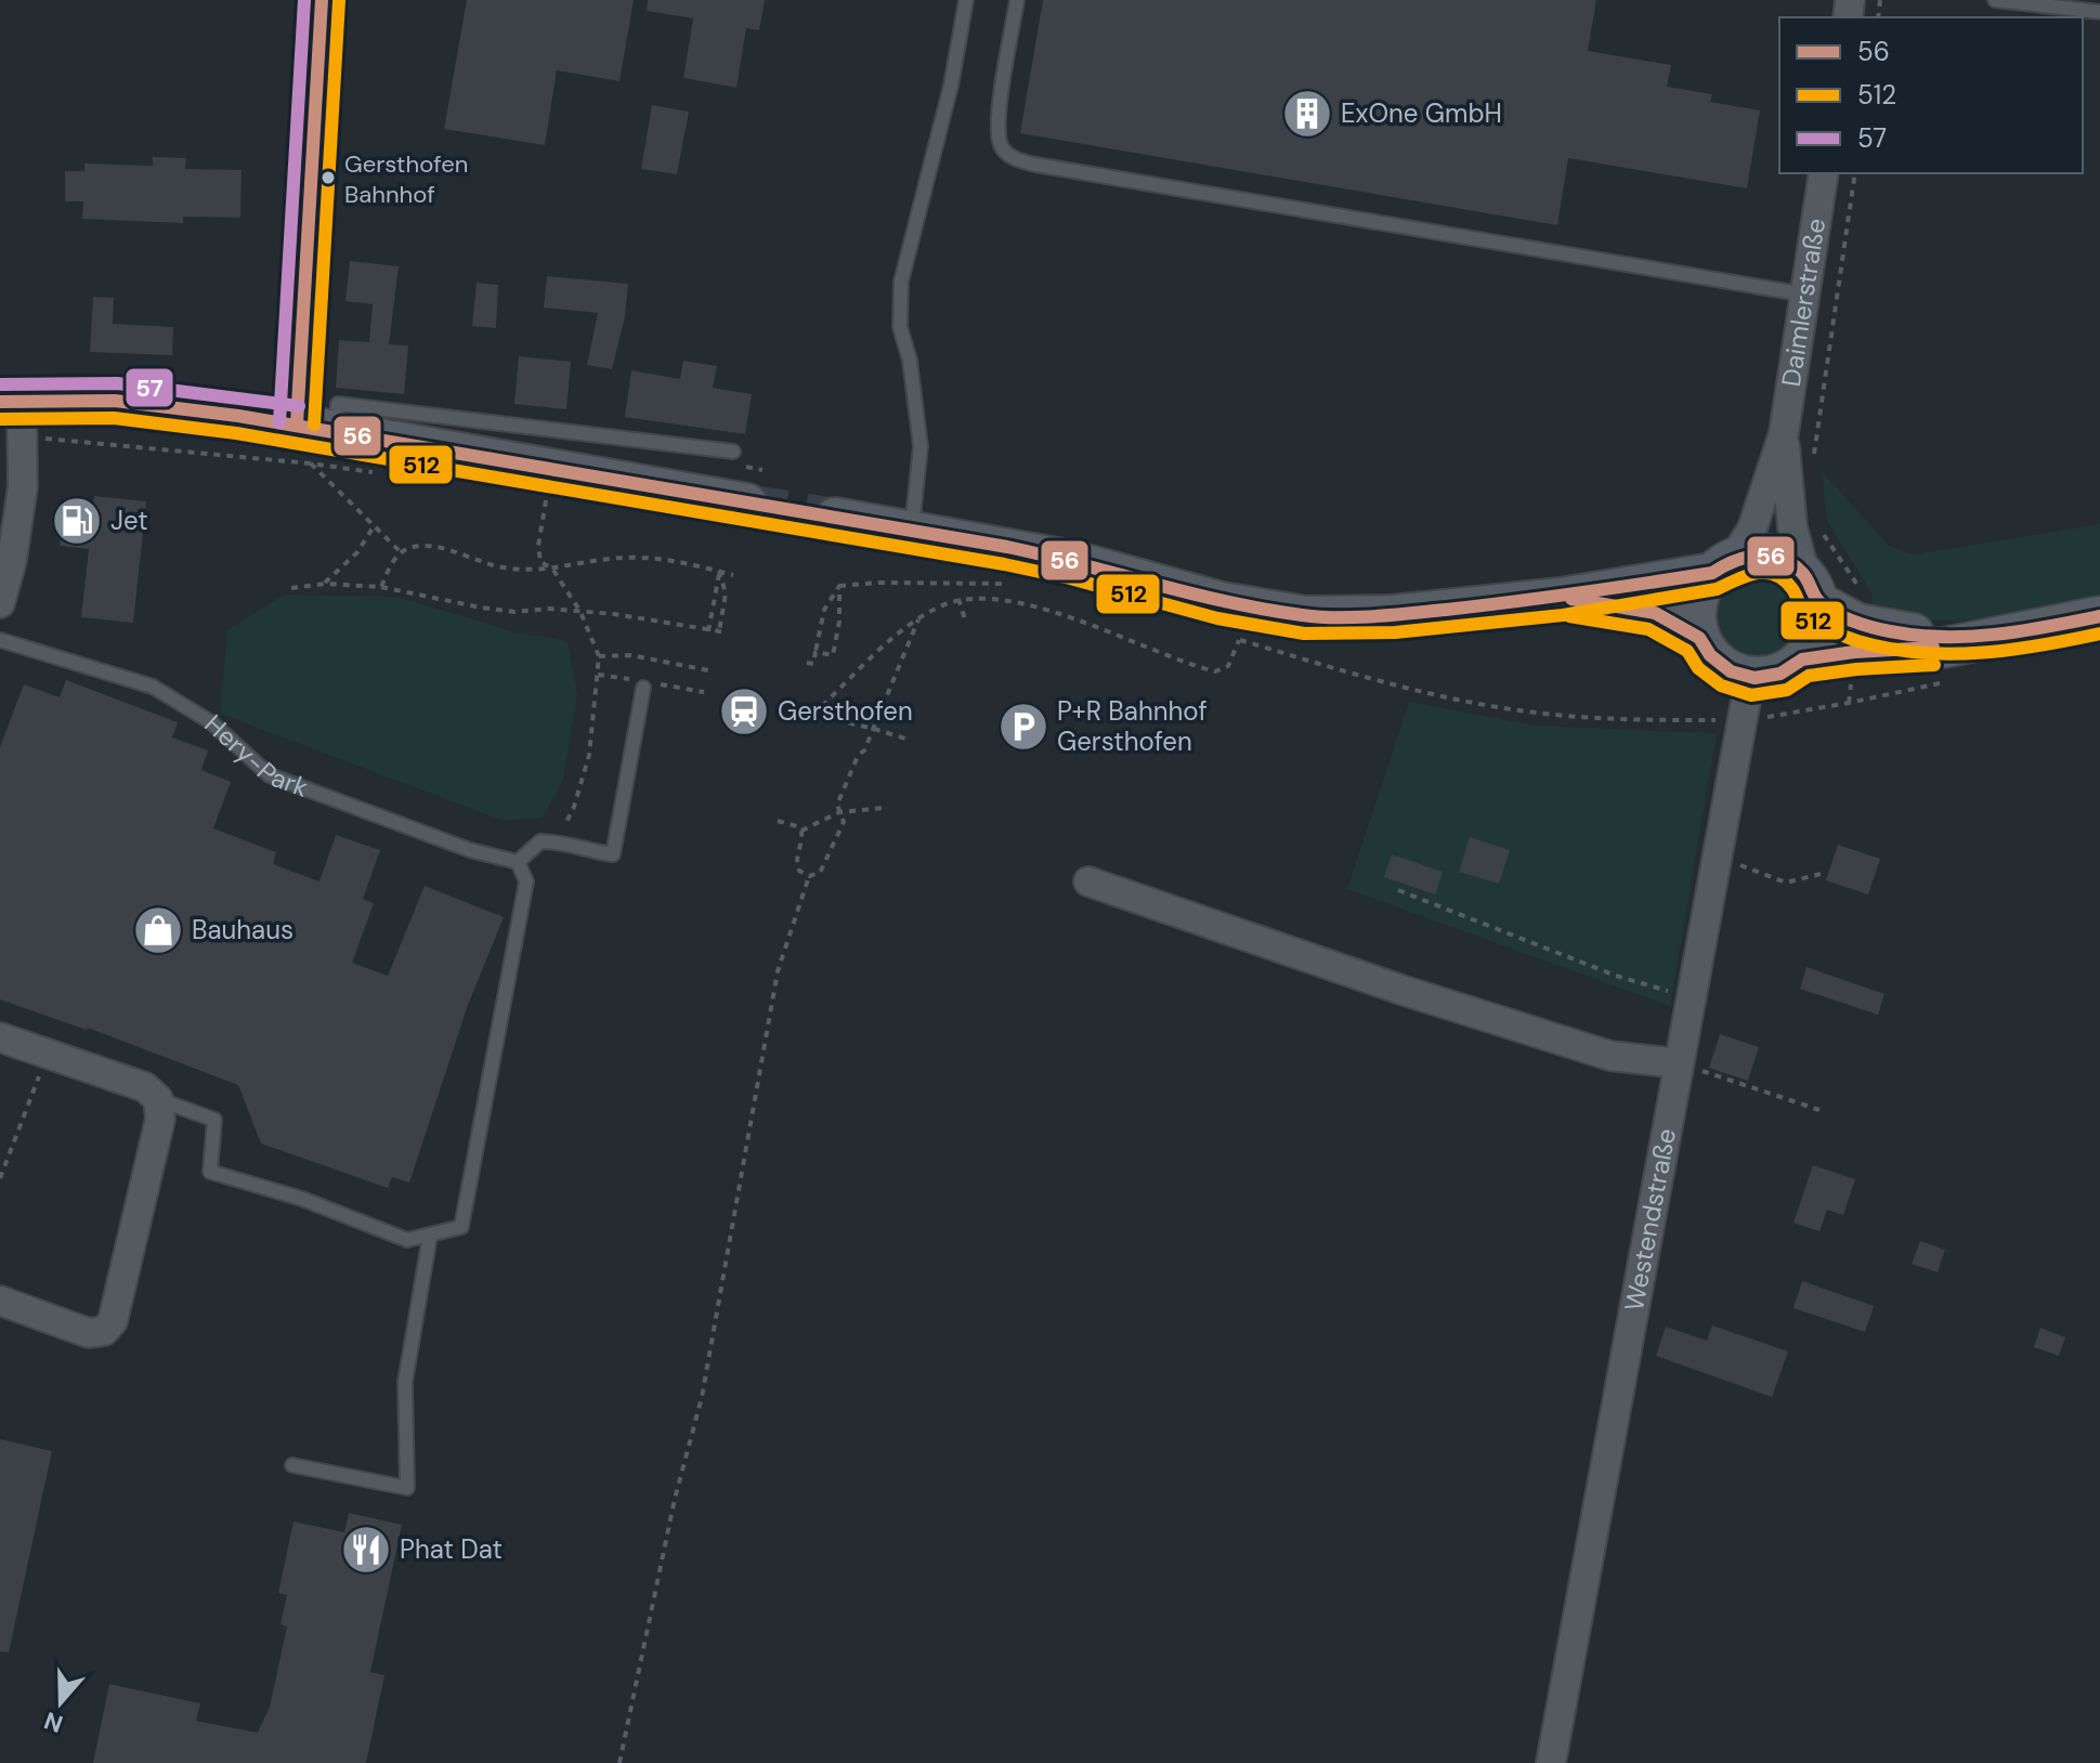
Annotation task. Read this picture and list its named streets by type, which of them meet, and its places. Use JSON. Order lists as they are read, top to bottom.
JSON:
{
  "streets": {
    "street": ["Daimlerstraße", "Westendstraße"],
    "lane": ["Hery-Park"]
  },
  "crossings": [
    ["Daimlerstraße", "Westendstraße"]
  ],
  "places": {
    "building": ["ExOne GmbH"],
    "other": ["Gersthofen Bahnhof"],
    "fuel station": ["Jet"],
    "station": ["Gersthofen"],
    "parking": ["P+R Bahnhof Gersthofen"],
    "shop": ["Bauhaus"],
    "restaurant": ["Phat Dat"]
  },
  "lines": ["transit line 56", "transit line 57", "transit line 512"],
  "legend": ["56", "512", "57"],
  "north": "bottom"
}
